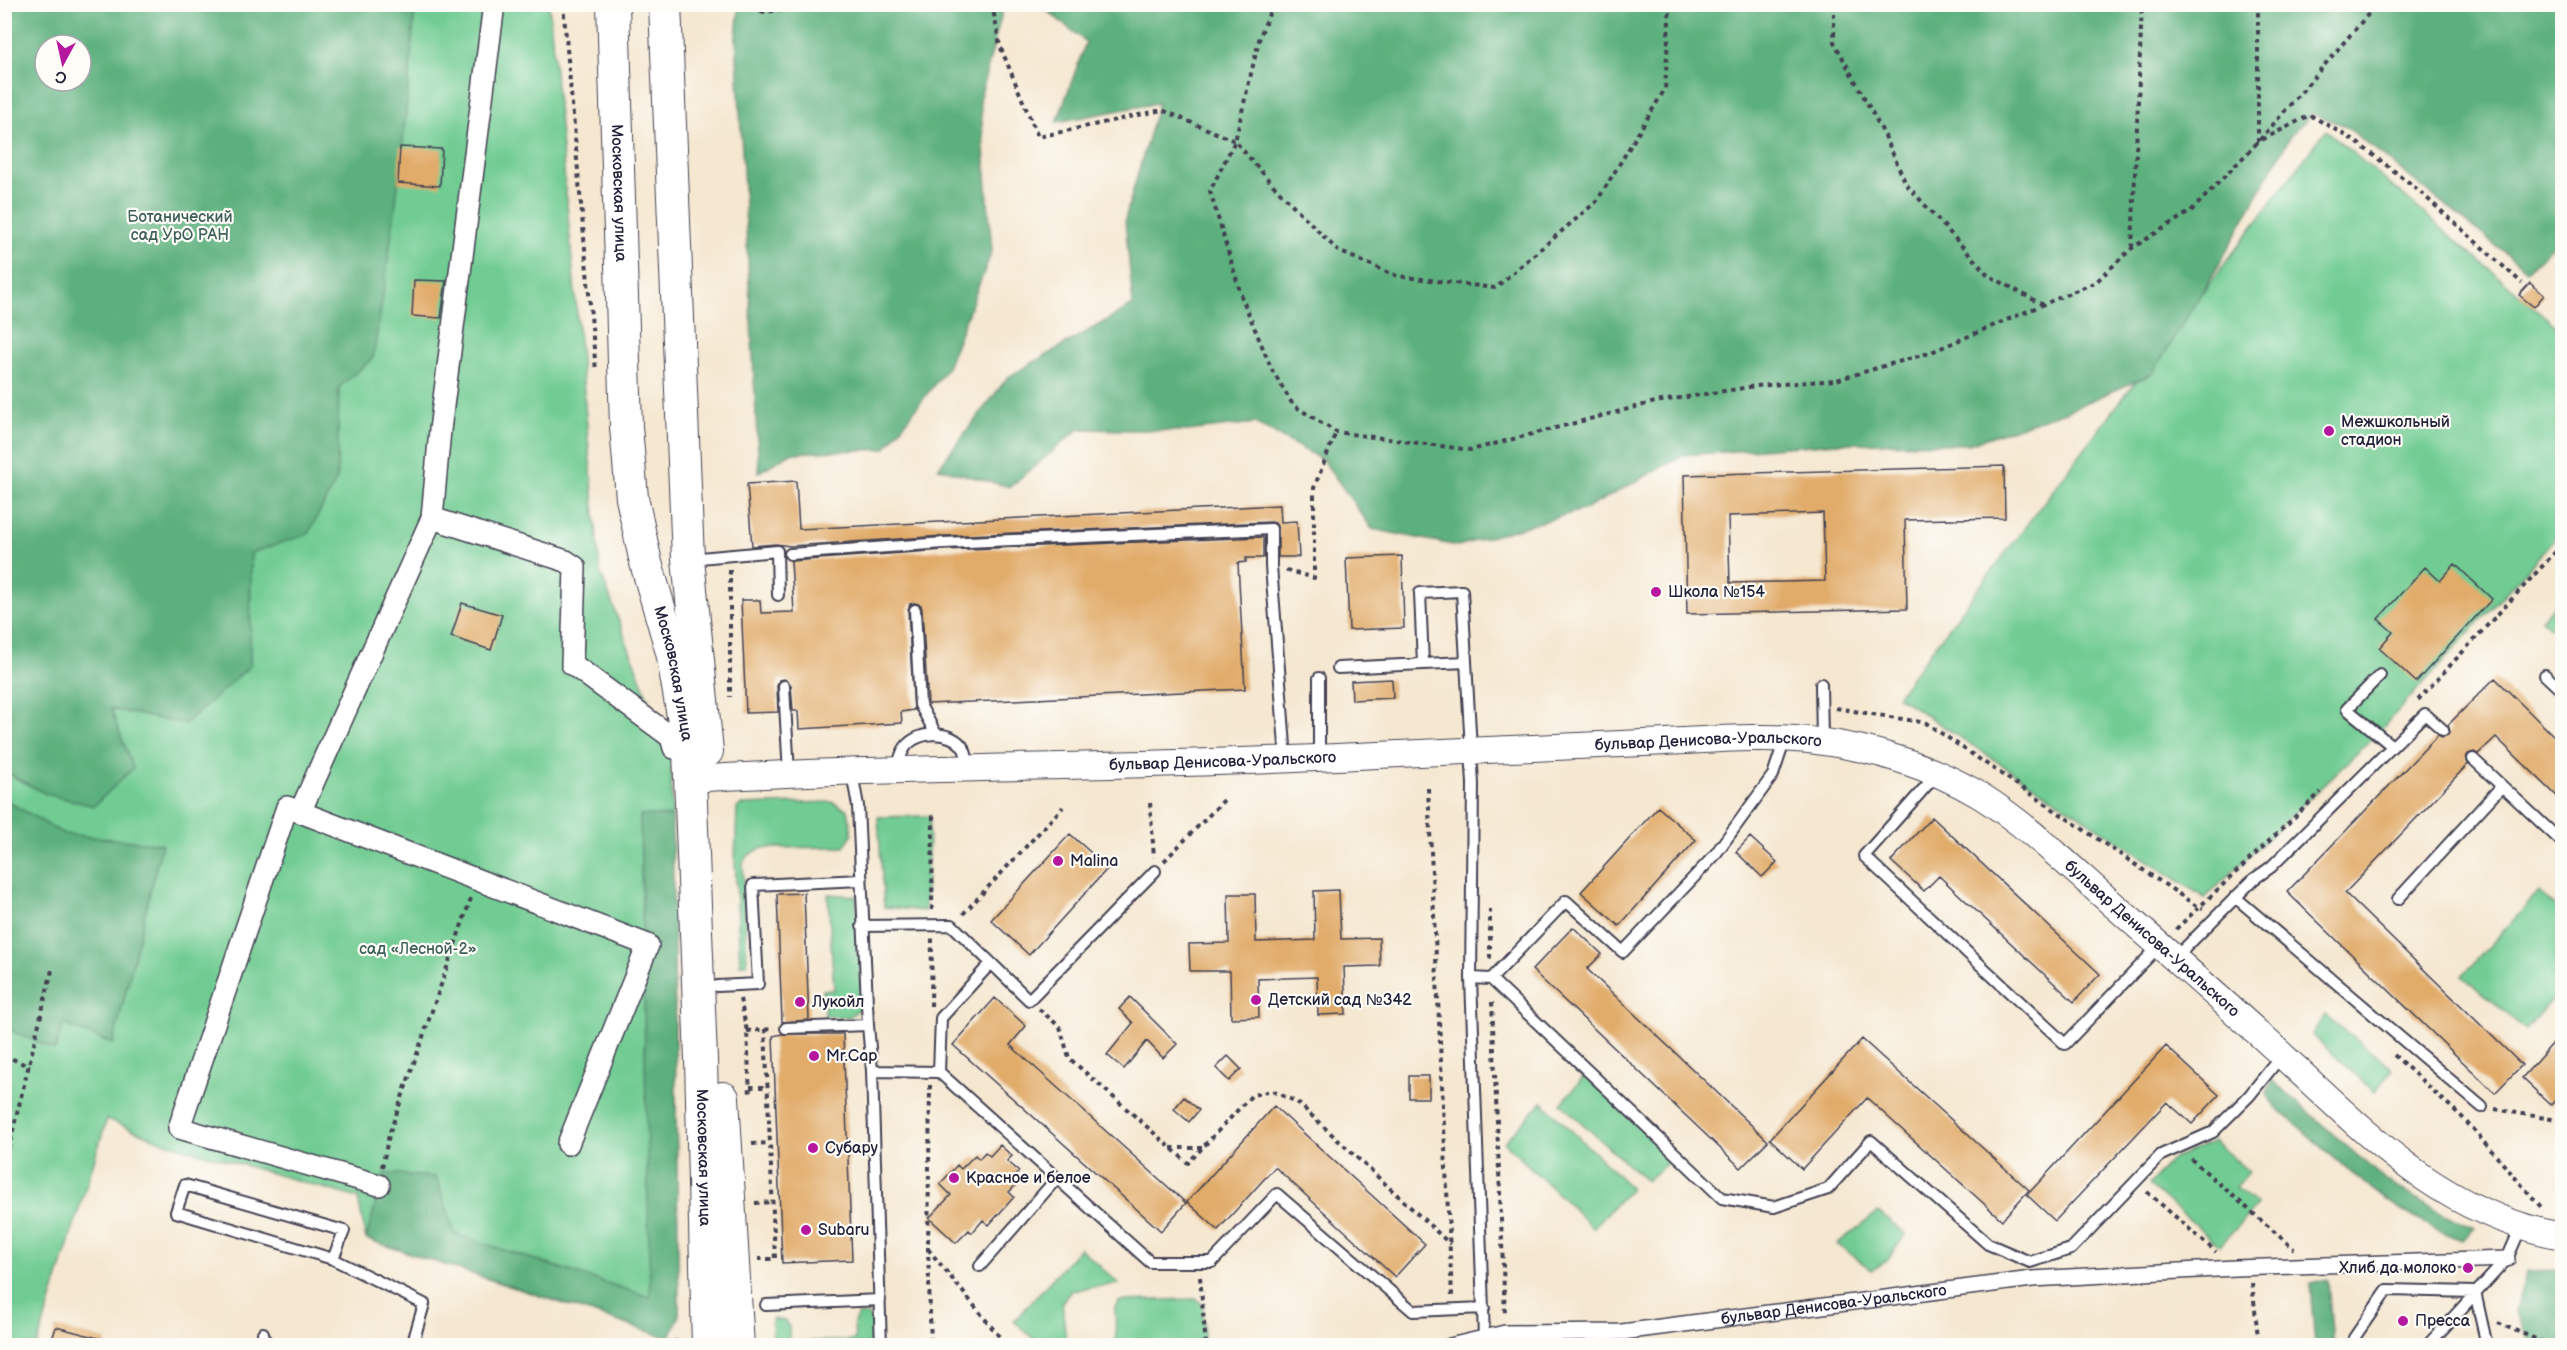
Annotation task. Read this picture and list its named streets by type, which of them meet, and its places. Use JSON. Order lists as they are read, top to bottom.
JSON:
{
  "streets": {
    "main road": ["Московская улица"],
    "street": ["бульвар Денисова-Уральского"]
  },
  "crossings": [
    ["Московская улица", "бульвар Денисова-Уральского"]
  ],
  "parks": ["Ботанический сад УрО РАН", "сад «Лесной-2»"],
  "places": [
    "Межшкольный стадион",
    "Школа №154",
    "Malina",
    "Детский сад №342",
    "Лукойл",
    "Mr.Cap",
    "Субару",
    "Красное и белое",
    "Subaru",
    "Хлиб да молоко",
    "Пресса"
  ],
  "north": "bottom"
}
